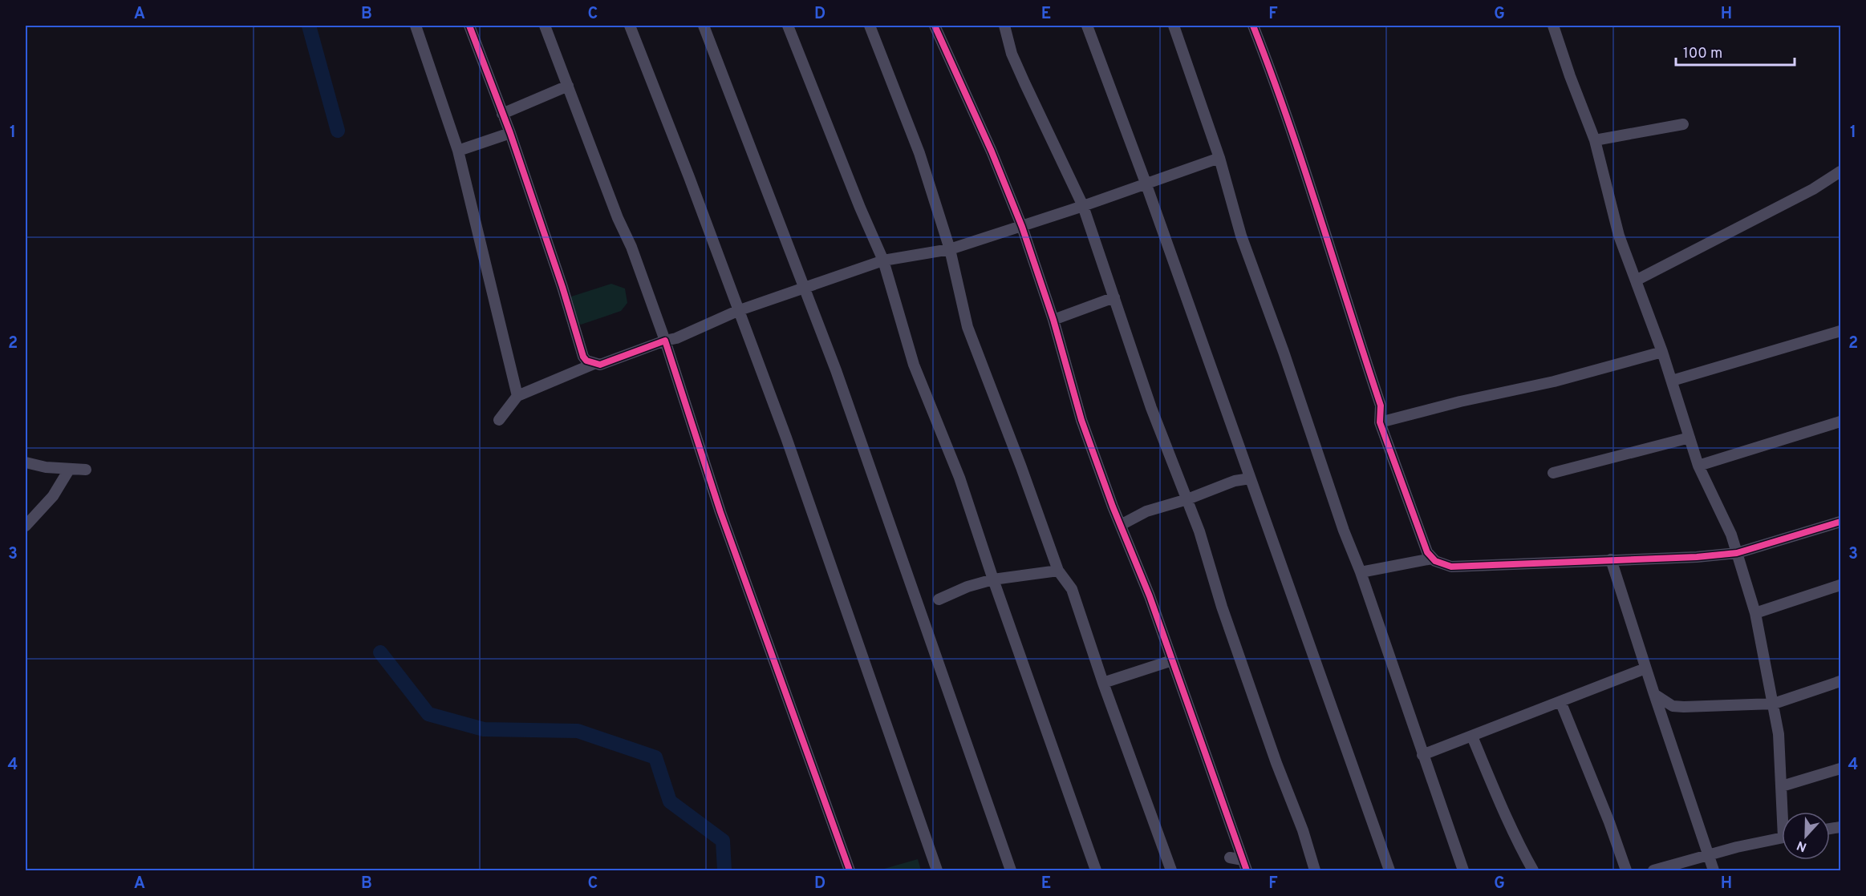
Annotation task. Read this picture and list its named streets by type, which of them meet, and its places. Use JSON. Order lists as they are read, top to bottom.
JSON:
{
  "scale_bar": "100 m",
  "north": "bottom",
  "grid": {
    "columns": [
      "A",
      "B",
      "C",
      "D",
      "E",
      "F",
      "G",
      "H"
    ],
    "rows": [
      "1",
      "2",
      "3",
      "4"
    ]
  }
}
